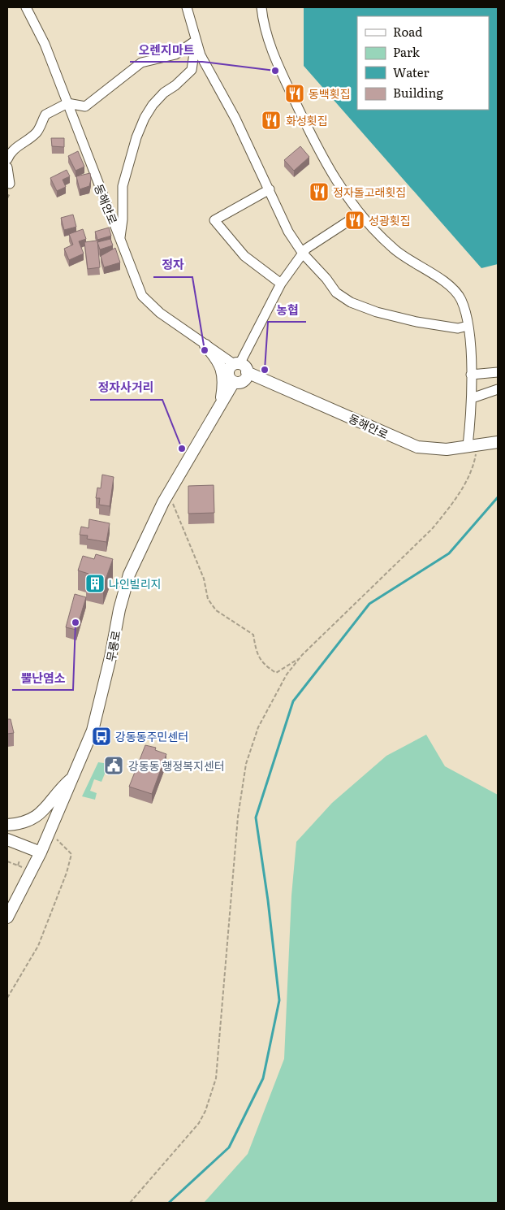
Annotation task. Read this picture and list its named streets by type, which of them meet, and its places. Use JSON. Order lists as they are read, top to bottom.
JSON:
{
  "streets": {
    "main road": ["동해안로", "무룡로"]
  },
  "places": {
    "other": [
      "오렌지마트",
      "정자",
      "농협",
      "정자사거리",
      "뿔난염소"
    ],
    "restaurant": [
      "동백횟집",
      "화성횟집",
      "정자돌고래횟집",
      "성광횟집"
    ],
    "building": ["나인빌리지"],
    "bus stop": ["강동동주민센터"],
    "public building": ["강동동 행정복지센터"]
  },
  "legend": [
    "Road",
    "Park",
    "Water",
    "Building"
  ]
}
